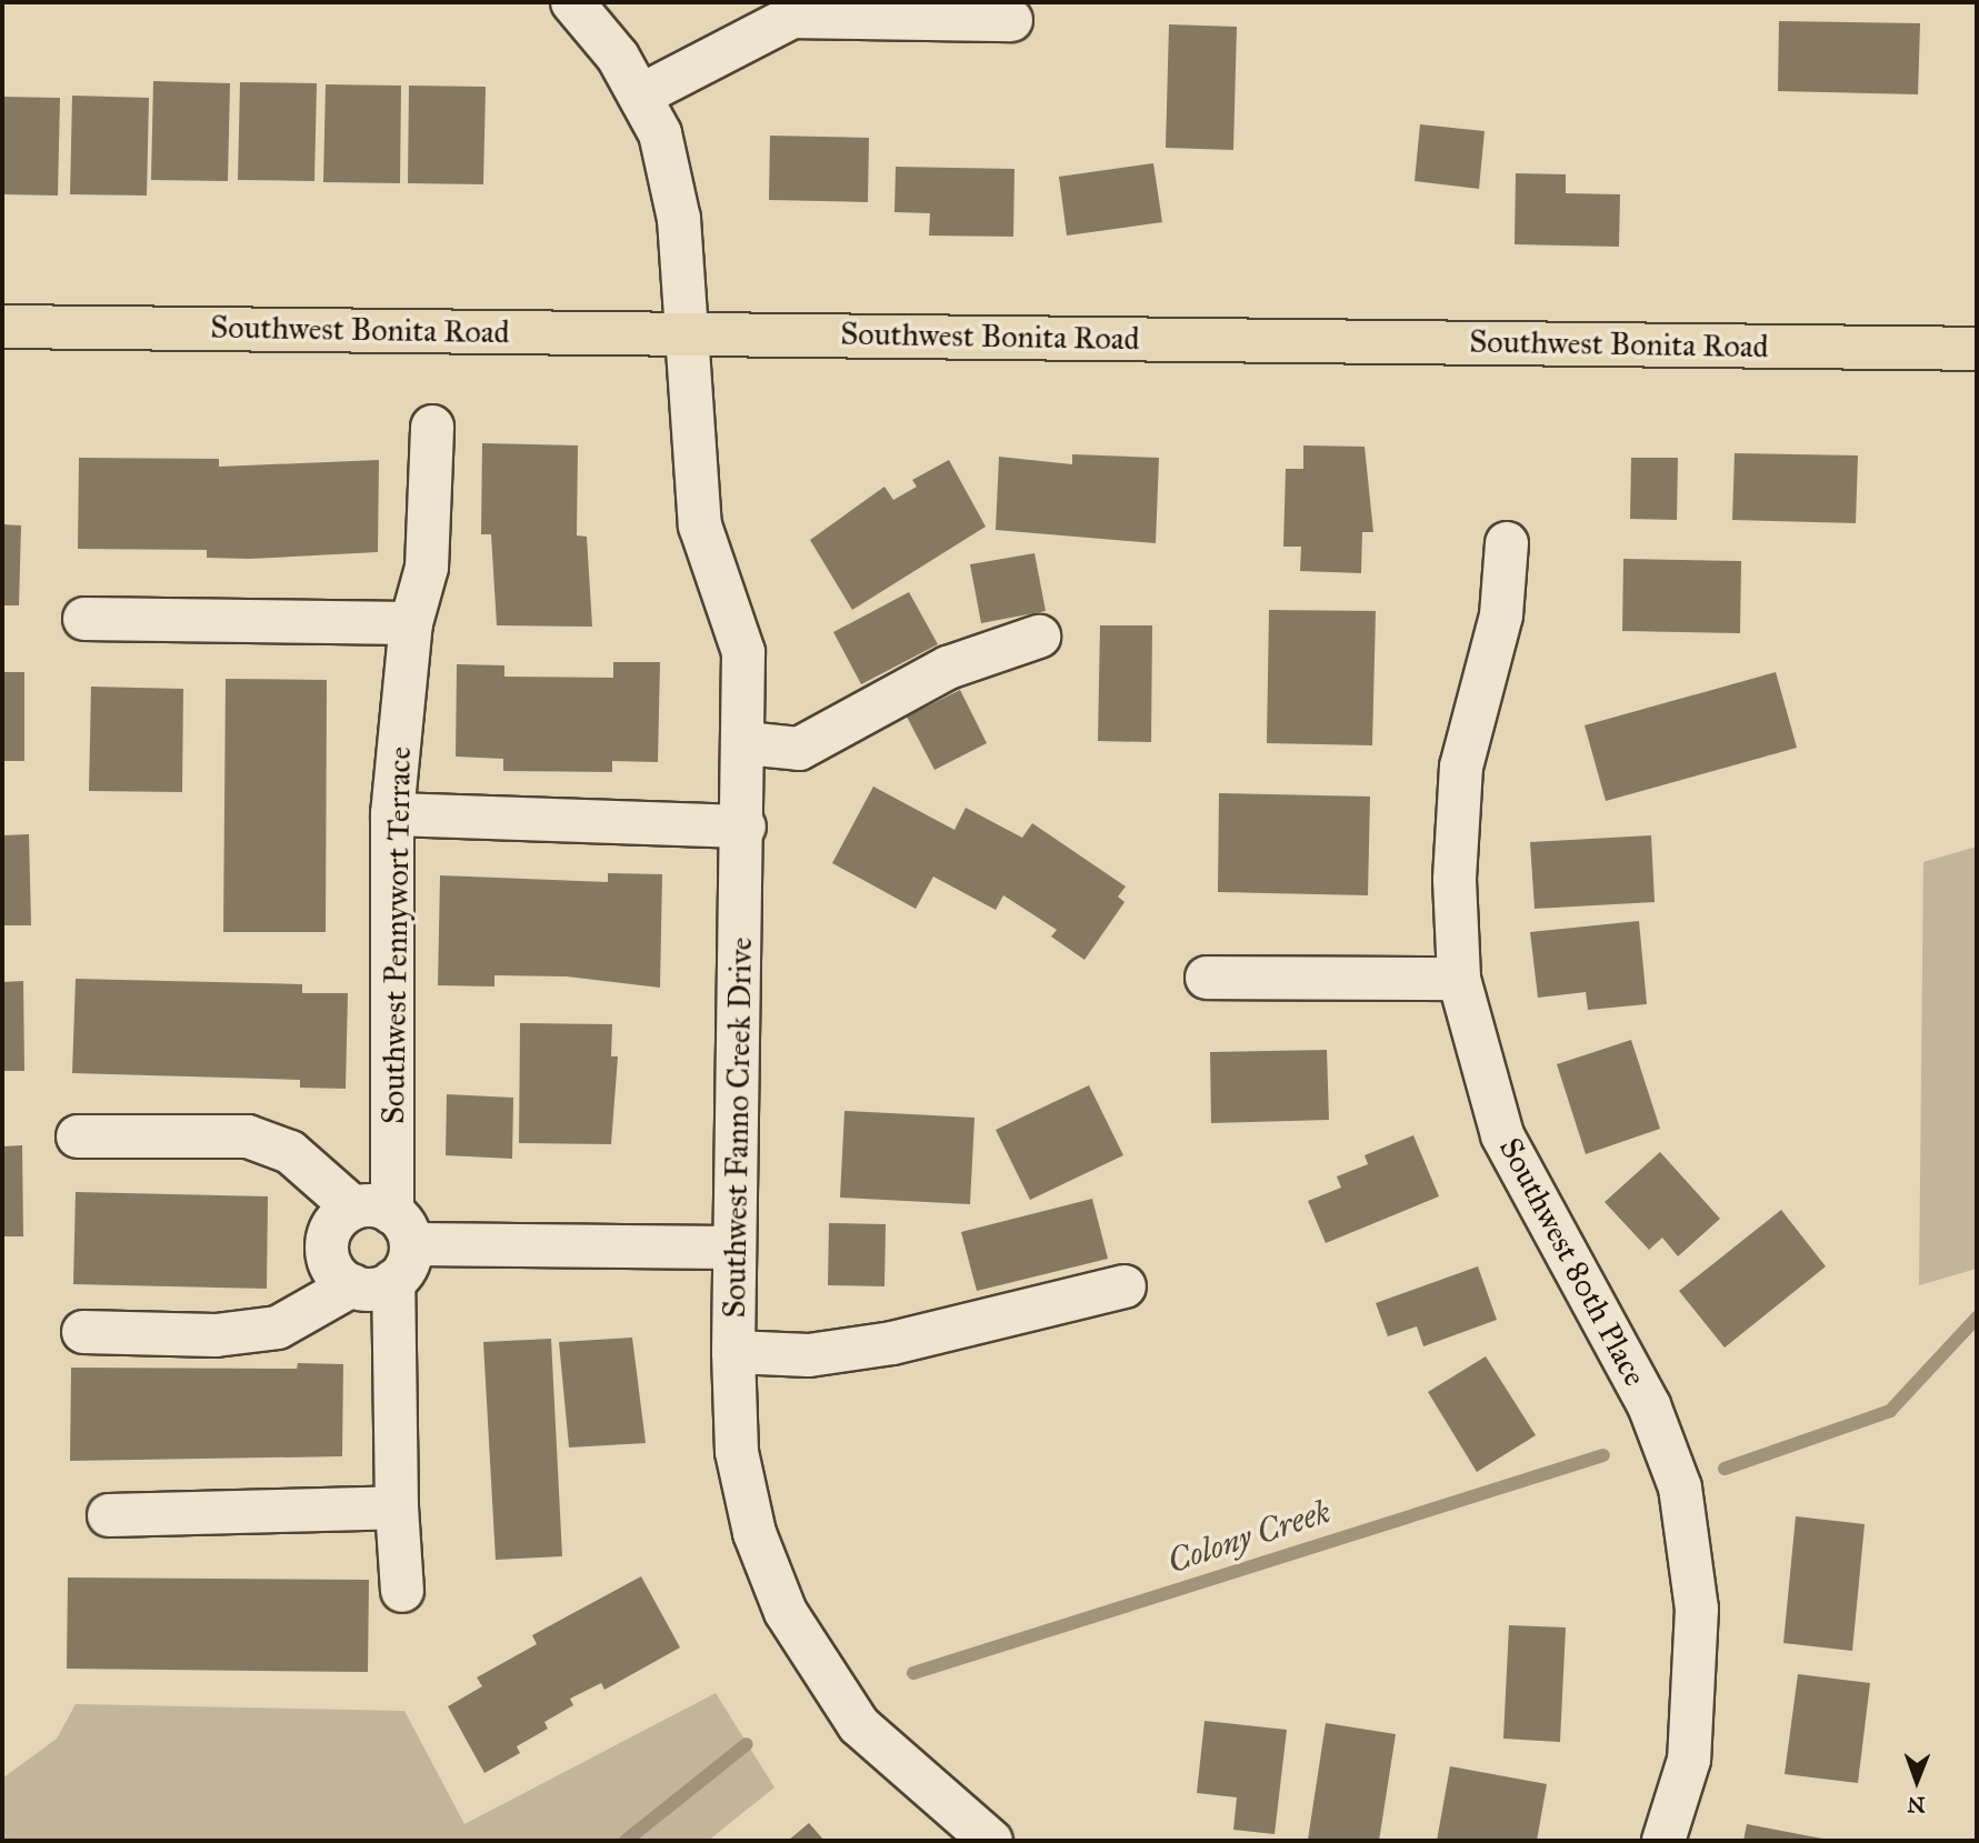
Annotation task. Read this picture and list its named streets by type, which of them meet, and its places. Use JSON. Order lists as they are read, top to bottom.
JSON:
{
  "streets": {
    "main road": ["Southwest Bonita Road"],
    "street": ["Southwest Pennywort Terrace", "Southwest Fanno Creek Drive", "Southwest 80th Place"]
  },
  "crossings": [
    ["Southwest Bonita Road", "Southwest Fanno Creek Drive"]
  ],
  "water": ["Colony Creek"],
  "north": "bottom"
}
